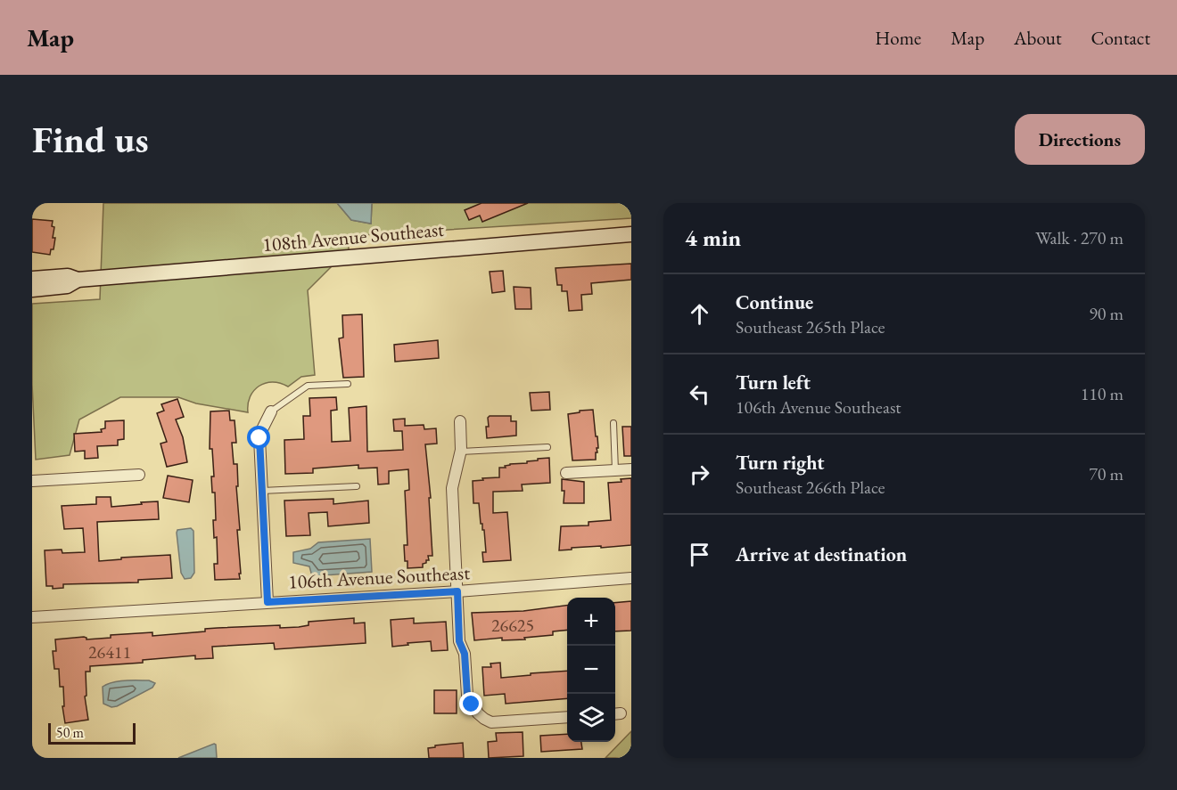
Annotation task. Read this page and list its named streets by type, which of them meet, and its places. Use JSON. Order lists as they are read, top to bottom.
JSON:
{
  "streets": {
    "street": ["108th Avenue Southeast", "106th Avenue Southeast"]
  },
  "house_numbers": ["26625", "26411"],
  "scale_bar": "50 m",
  "page": {
    "header": "Map",
    "nav": [
      "Home",
      "Map",
      "About",
      "Contact"
    ],
    "buttons": "Directions",
    "title": "Find us",
    "heading": ["4 min", "Walk · 270 m"],
    "list": [
      ["Continue", "Southeast 265th Place", "90 m"],
      ["Turn left", "106th Avenue Southeast", "110 m"],
      ["Turn right", "Southeast 266th Place", "70 m"],
      "Arrive at destination"
    ],
    "map_buttons": ["+", "−"],
    "scale": "50 m"
  }
}
